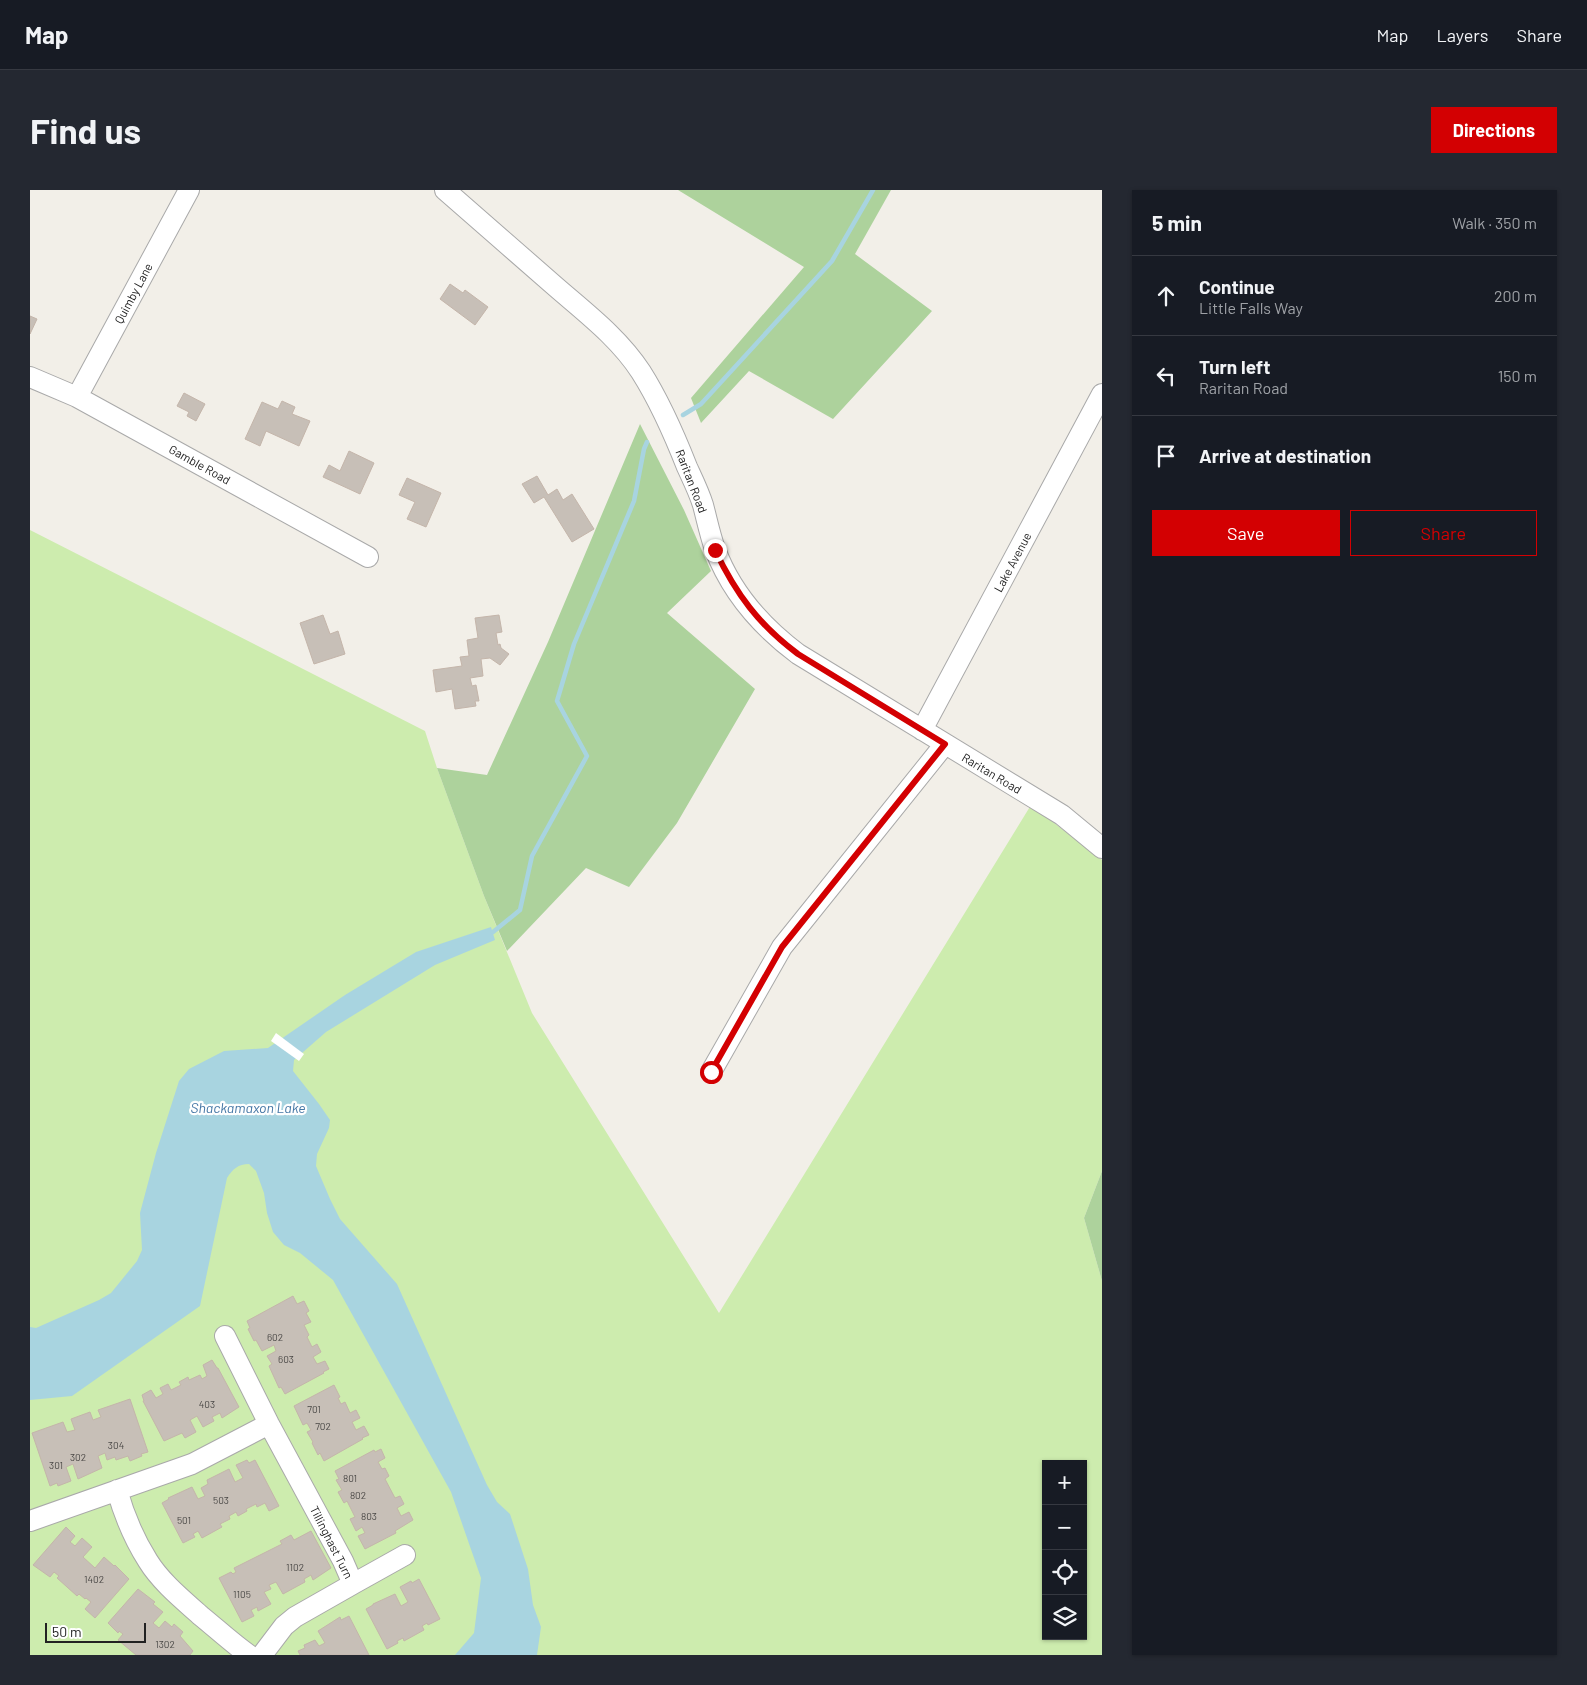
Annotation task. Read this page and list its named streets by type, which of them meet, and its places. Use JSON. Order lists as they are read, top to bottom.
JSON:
{
  "streets": {
    "street": [
      "Quimby Lane",
      "Gamble Road",
      "Raritan Road",
      "Lake Avenue",
      "Tillinghast Turn"
    ]
  },
  "crossings": [
    ["Quimby Lane", "Gamble Road"],
    ["Raritan Road", "Lake Avenue"]
  ],
  "water": ["Shackamaxon Lake"],
  "house_numbers": [
    "602",
    "603",
    "403",
    "701",
    "702",
    "304",
    "302",
    "301",
    "801",
    "802",
    "503",
    "803",
    "501",
    "1102",
    "1402",
    "1105",
    "1302"
  ],
  "scale_bar": "50 m",
  "page": {
    "header": "Map",
    "nav": ["Map", "Layers", "Share"],
    "buttons": [
      "Directions",
      ["Save", "Share"]
    ],
    "title": "Find us",
    "heading": ["5 min", "Walk · 350 m"],
    "list": [
      ["Continue", "Little Falls Way", "200 m"],
      ["Turn left", "Raritan Road", "150 m"],
      "Arrive at destination"
    ],
    "map_buttons": ["+", "−"],
    "scale": "50 m"
  }
}
